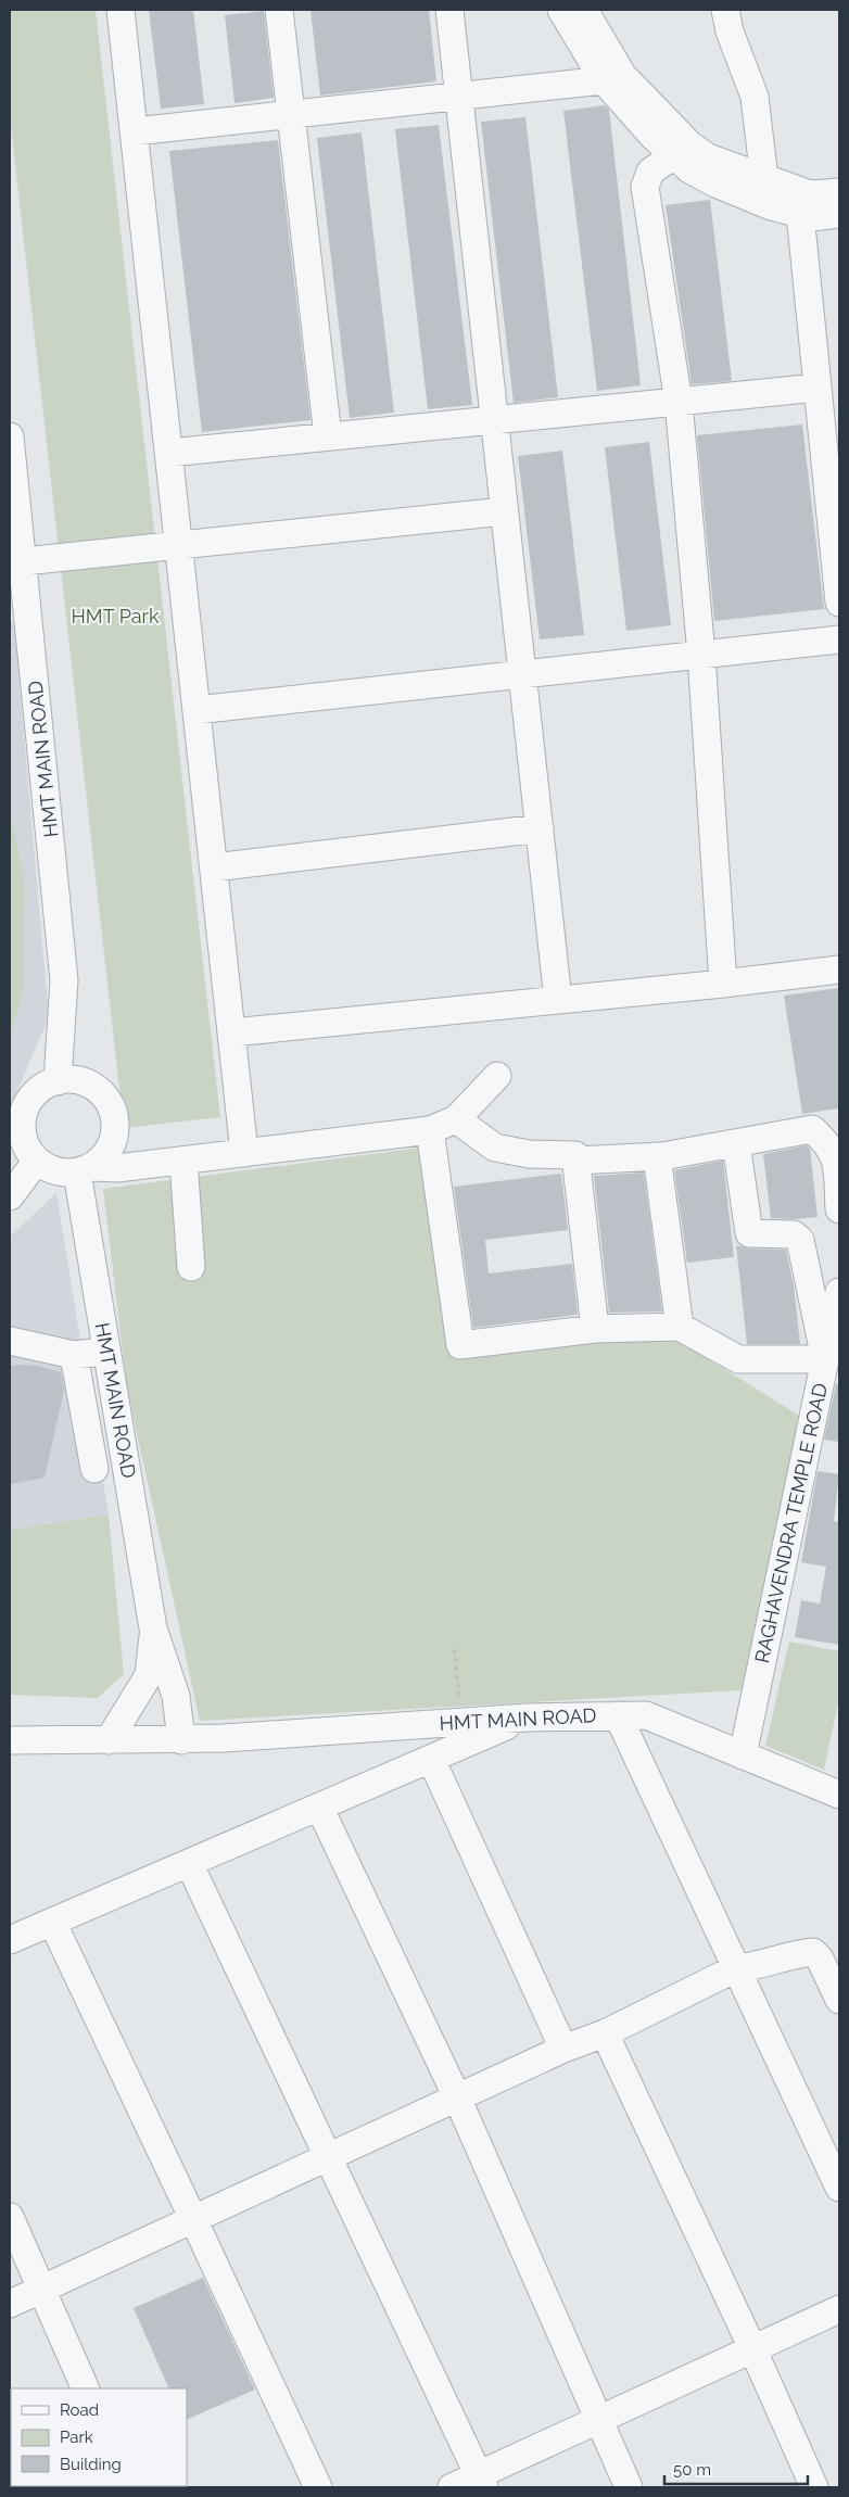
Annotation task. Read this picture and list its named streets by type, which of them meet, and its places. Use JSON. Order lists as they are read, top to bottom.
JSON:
{
  "streets": {
    "street": ["HMT MAIN ROAD", "RAGHAVENDRA TEMPLE ROAD"]
  },
  "crossings": [
    ["HMT MAIN ROAD", "RAGHAVENDRA TEMPLE ROAD"]
  ],
  "parks": ["HMT Park"],
  "legend": ["Road", "Park", "Building"],
  "scale_bar": "50 m"
}
